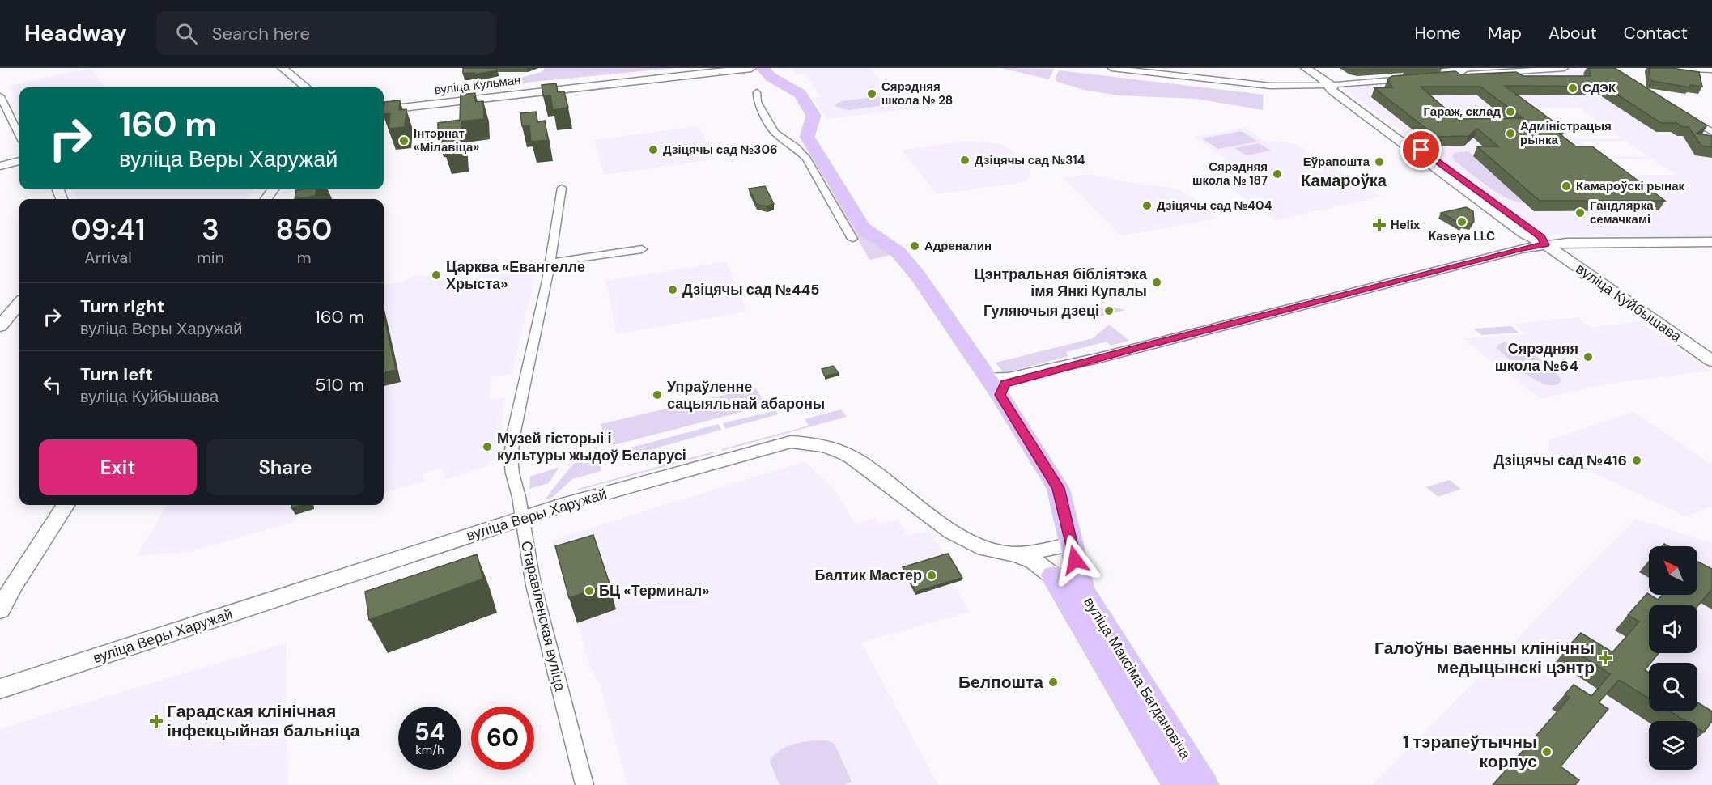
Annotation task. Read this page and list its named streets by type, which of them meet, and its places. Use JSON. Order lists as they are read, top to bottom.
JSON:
{
  "streets": {
    "main road": [
      "вуліца Кульман",
      "вуліца Куйбышава",
      "вуліца Веры Харужай",
      "вуліца Максіма Багдановіча"
    ],
    "street": ["Старавіленская вуліца"]
  },
  "crossings": [
    ["вуліца Веры Харужай", "Старавіленская вуліца"],
    ["вуліца Веры Харужай", "вуліца Максіма Багдановіча"]
  ],
  "districts": ["Камароўка"],
  "places": {
    "other": [
      "СДЭК",
      "Сярэдняя школа № 28",
      "Гараж, склад",
      "Адміністрацыя рынка",
      "Інтэрнат «Мілавіца»",
      "Дзіцячы сад №306",
      "Дзіцячы сад №314",
      "Еўрапошта",
      "Сярэдняя школа № 187",
      "Камароўскі рынак",
      "Дзіцячы сад №404",
      "Гандлярка семачкамі",
      "Kaseya LLC",
      "Адреналин",
      "Царква «Евангелле Хрыста»",
      "Цэнтральная бібліятэка імя Янкі Купалы",
      "Дзіцячы сад №445",
      "Гуляючыя дзеці",
      "Сярэдняя школа №64",
      "Упраўленне сацыяльнай абароны",
      "Музей гісторыі і культуры жыдоў Беларусі",
      "Дзіцячы сад №416",
      "Балтик Мастер",
      "БЦ «Терминал»",
      "Белпошта",
      "1 тэрапеўтычны корпус"
    ],
    "health": ["Helix", "Галоўны ваенны клінічны медыцынскі цэнтр", "Гарадская клінічная інфекцыйная бальніца"]
  },
  "north": "top left",
  "page": {
    "header": "Headway",
    "search": "Search here",
    "nav": [
      "Home",
      "Map",
      "About",
      "Contact"
    ],
    "turn": ["160 m", "вуліца Веры Харужай"],
    "eta": [
      "09:41",
      "Arrival",
      "3",
      "min",
      "850",
      "m"
    ],
    "list": [
      {
        "name": "Turn right",
        "note": "вуліца Веры Харужай",
        "value": "160 m"
      },
      {
        "name": "Turn left",
        "note": "вуліца Куйбышава",
        "value": "510 m"
      }
    ],
    "buttons": ["Exit", "Share"],
    "speed": "54 km/h",
    "limit": "60"
  }
}
